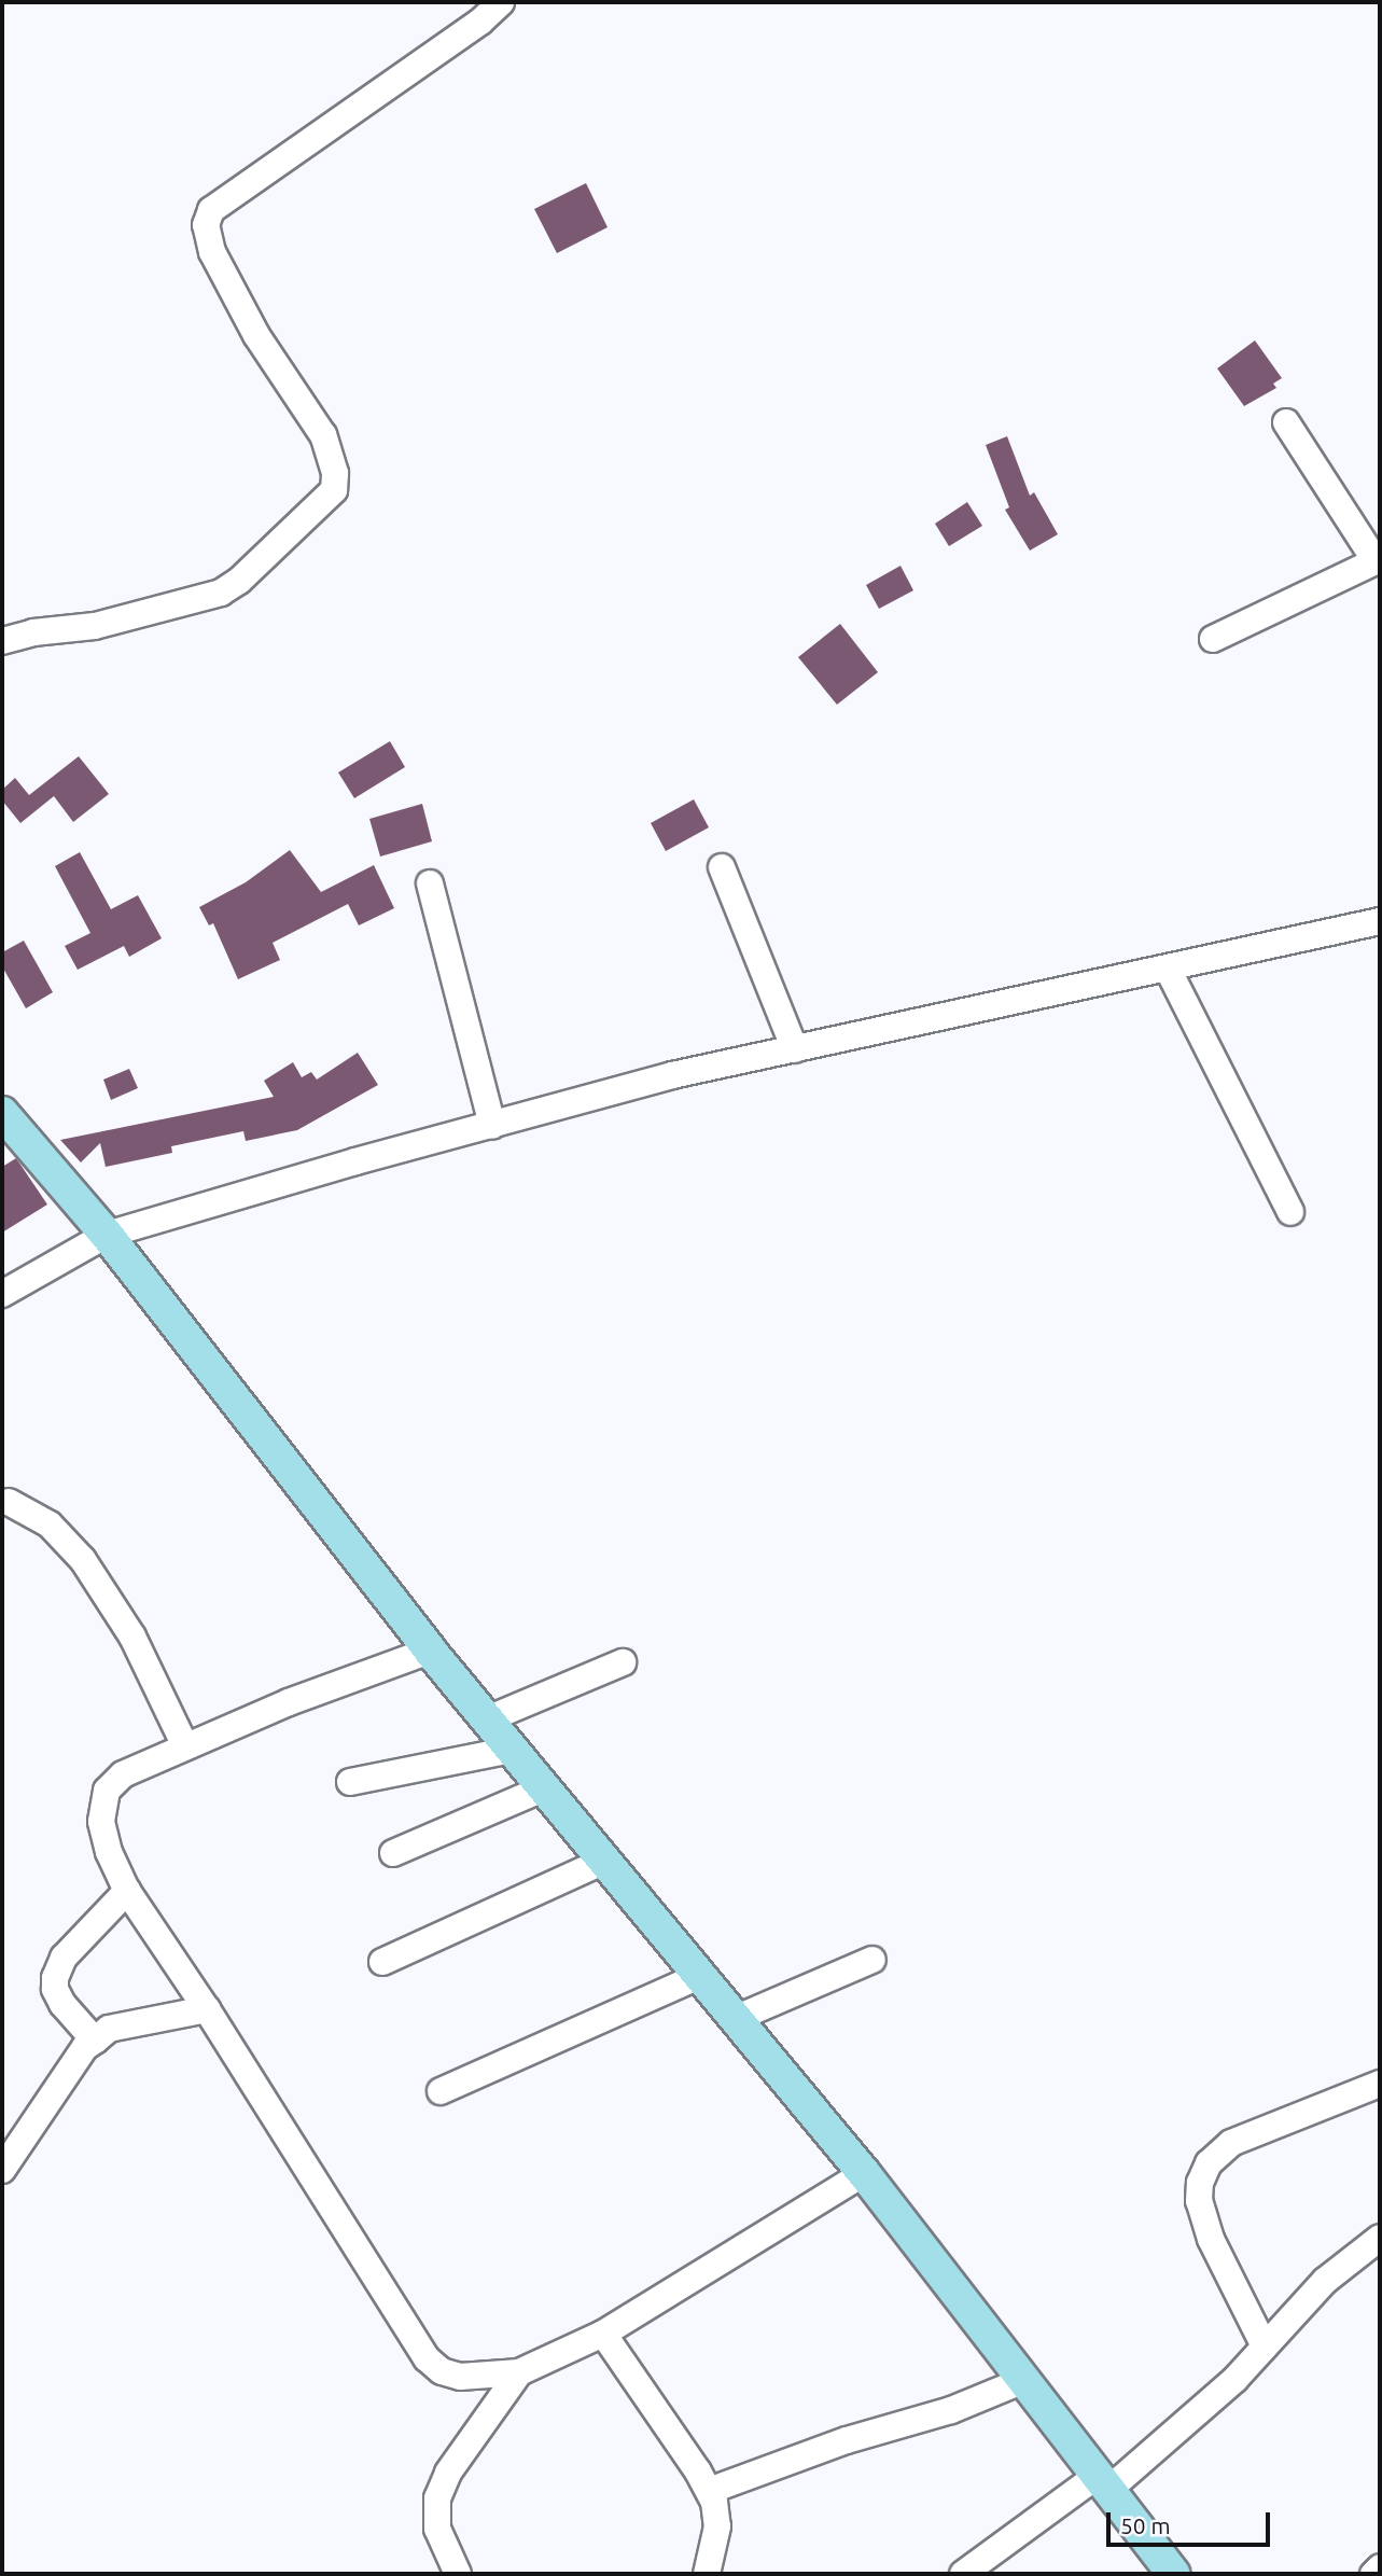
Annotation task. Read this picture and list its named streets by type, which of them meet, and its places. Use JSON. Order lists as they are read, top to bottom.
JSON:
{
  "scale_bar": "50 m"
}
